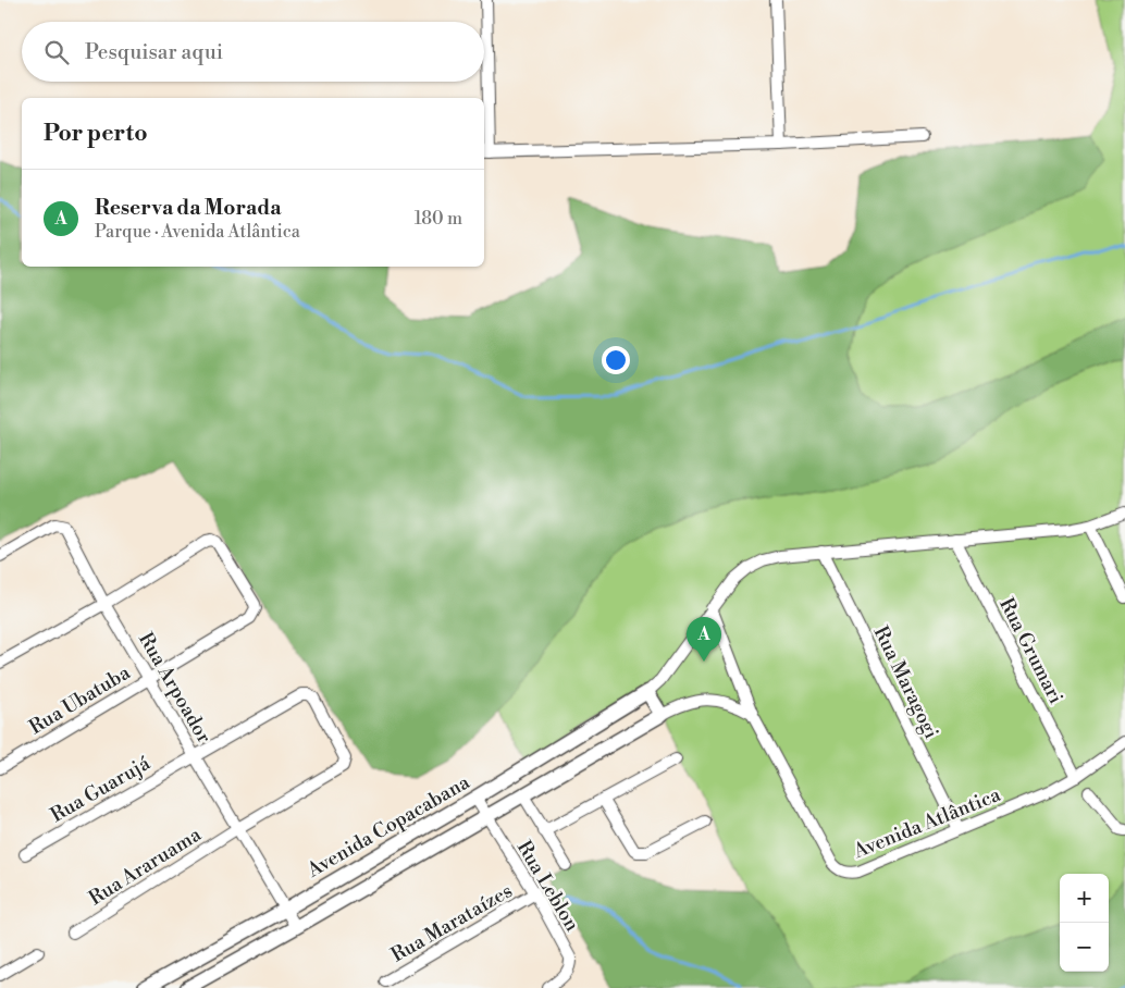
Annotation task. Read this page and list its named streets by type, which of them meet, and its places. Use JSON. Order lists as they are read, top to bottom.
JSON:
{
  "streets": {
    "street": [
      "Rua Grumari",
      "Rua Maragogi",
      "Rua Arpoador",
      "Rua Ubatuba",
      "Rua Guarujá",
      "Avenida Atlântica",
      "Avenida Copacabana",
      "Rua Araruama",
      "Rua Leblon",
      "Rua Marataízes"
    ]
  },
  "crossings": [
    ["Rua Grumari", "Avenida Atlântica"],
    ["Rua Maragogi", "Avenida Atlântica"],
    ["Rua Arpoador", "Rua Ubatuba"],
    ["Rua Arpoador", "Rua Guarujá"],
    ["Rua Arpoador", "Avenida Copacabana"],
    ["Rua Arpoador", "Rua Araruama"],
    ["Rua Guarujá", "Rua Araruama"],
    ["Avenida Copacabana", "Rua Leblon"],
    ["Rua Leblon", "Rua Marataízes"]
  ],
  "page": {
    "search": "Pesquisar aqui",
    "heading": "Por perto",
    "list": [
      {
        "mark": "A",
        "name": "Reserva da Morada",
        "note": "Parque · Avenida Atlântica",
        "value": "180 m"
      }
    ],
    "pins": "A",
    "map_buttons": ["+", "−"]
  }
}
